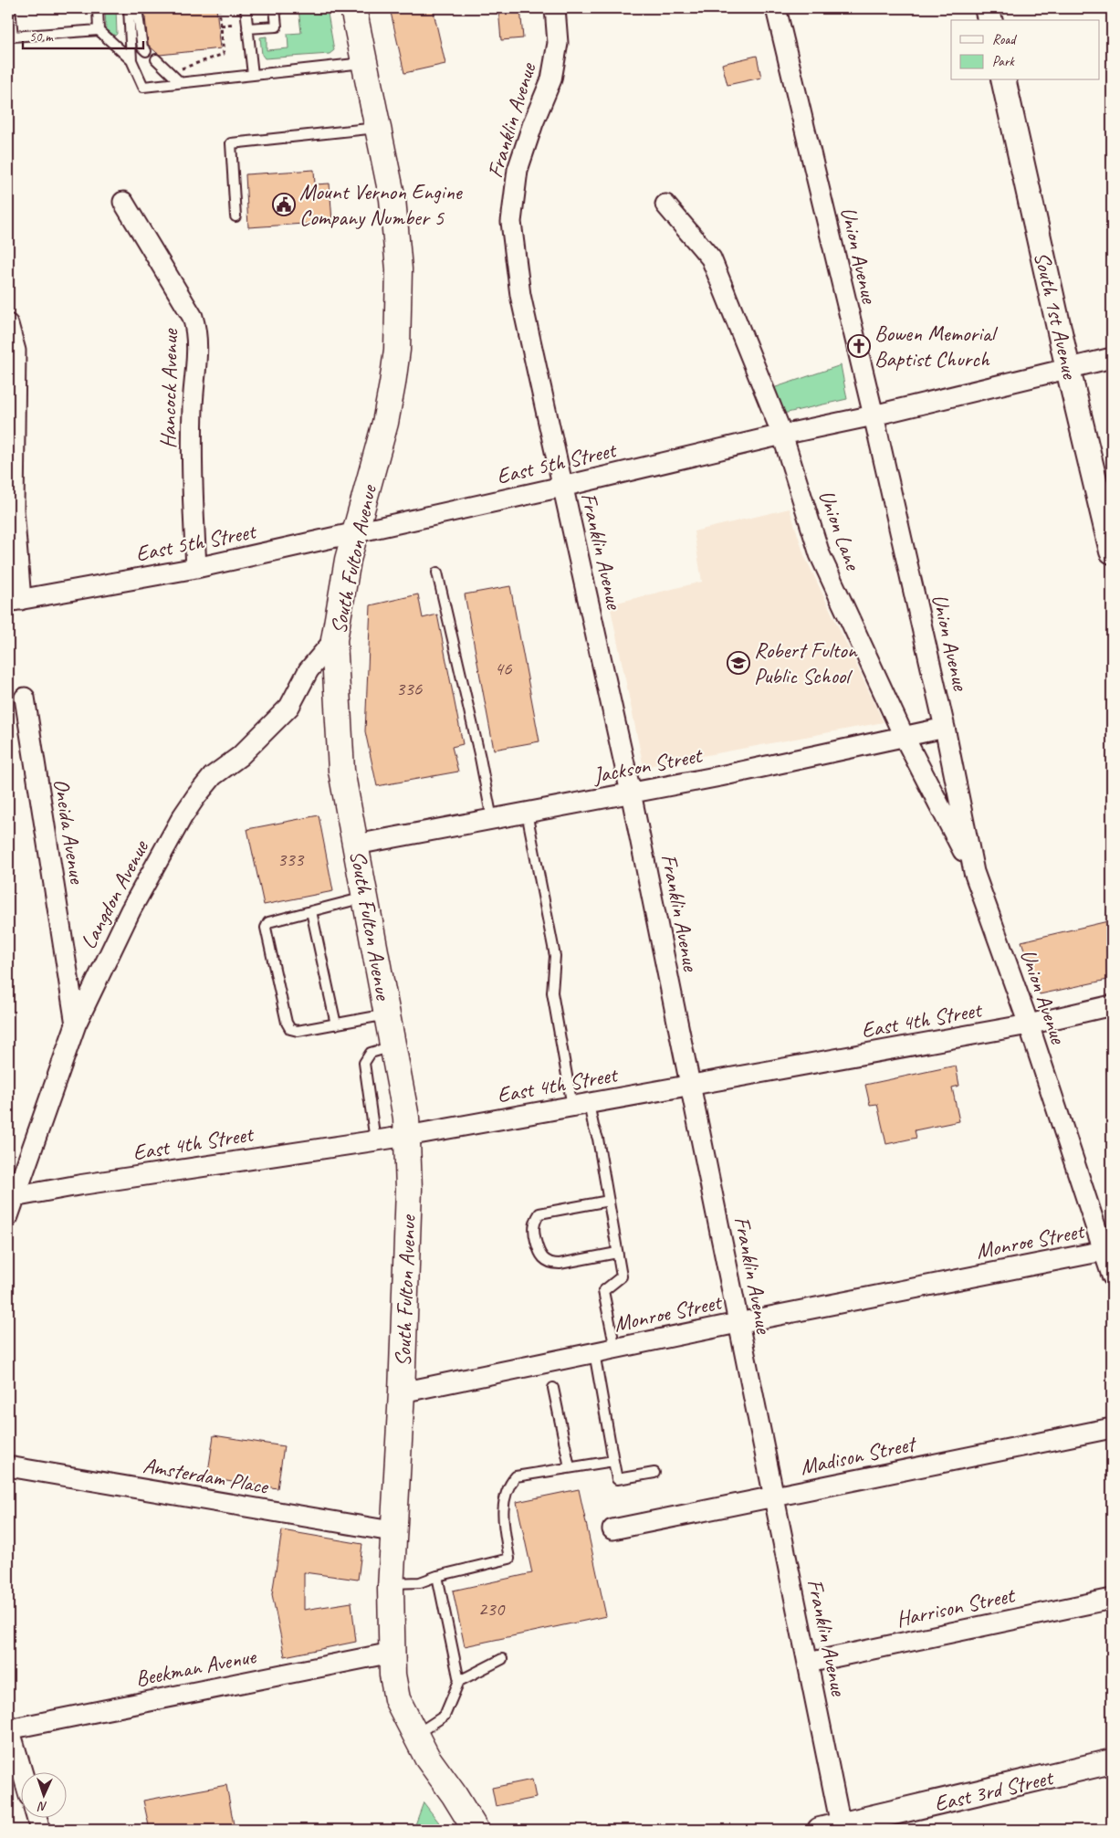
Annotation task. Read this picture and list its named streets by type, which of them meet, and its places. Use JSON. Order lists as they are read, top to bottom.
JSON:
{
  "streets": {
    "main road": ["South Fulton Avenue"],
    "street": [
      "Franklin Avenue",
      "Union Avenue",
      "South 1st Avenue",
      "Hancock Avenue",
      "East 5th Street",
      "Union Lane",
      "Jackson Street",
      "Oneida Avenue",
      "Langdon Avenue",
      "East 4th Street",
      "Monroe Street",
      "Madison Street",
      "Amsterdam Place",
      "Harrison Street",
      "Beekman Avenue",
      "East 3rd Street"
    ]
  },
  "crossings": [
    ["Franklin Avenue", "East 5th Street"],
    ["Franklin Avenue", "Jackson Street"],
    ["Franklin Avenue", "East 4th Street"],
    ["Franklin Avenue", "Monroe Street"],
    ["Franklin Avenue", "Madison Street"],
    ["Franklin Avenue", "Harrison Street"],
    ["Franklin Avenue", "East 3rd Street"],
    ["Union Avenue", "East 5th Street"],
    ["Union Avenue", "Union Lane"],
    ["Union Avenue", "Jackson Street"],
    ["Union Avenue", "East 4th Street"],
    ["Union Avenue", "Monroe Street"],
    ["South 1st Avenue", "East 5th Street"],
    ["Hancock Avenue", "East 5th Street"],
    ["East 5th Street", "Union Lane"],
    ["East 5th Street", "South Fulton Avenue"],
    ["Union Lane", "Jackson Street"],
    ["South Fulton Avenue", "Jackson Street"],
    ["South Fulton Avenue", "Langdon Avenue"],
    ["South Fulton Avenue", "East 4th Street"],
    ["South Fulton Avenue", "Monroe Street"],
    ["South Fulton Avenue", "Amsterdam Place"],
    ["South Fulton Avenue", "Beekman Avenue"],
    ["Oneida Avenue", "Langdon Avenue"],
    ["Langdon Avenue", "East 4th Street"]
  ],
  "places": {
    "public building": ["Mount Vernon Engine Company Number 5"],
    "church": ["Bowen Memorial Baptist Church"],
    "school or university": ["Robert Fulton Public School"]
  },
  "house_numbers": [
    "46",
    "336",
    "333",
    "230"
  ],
  "legend": ["Road", "Park"],
  "scale_bar": "50 m",
  "north": "bottom"
}
